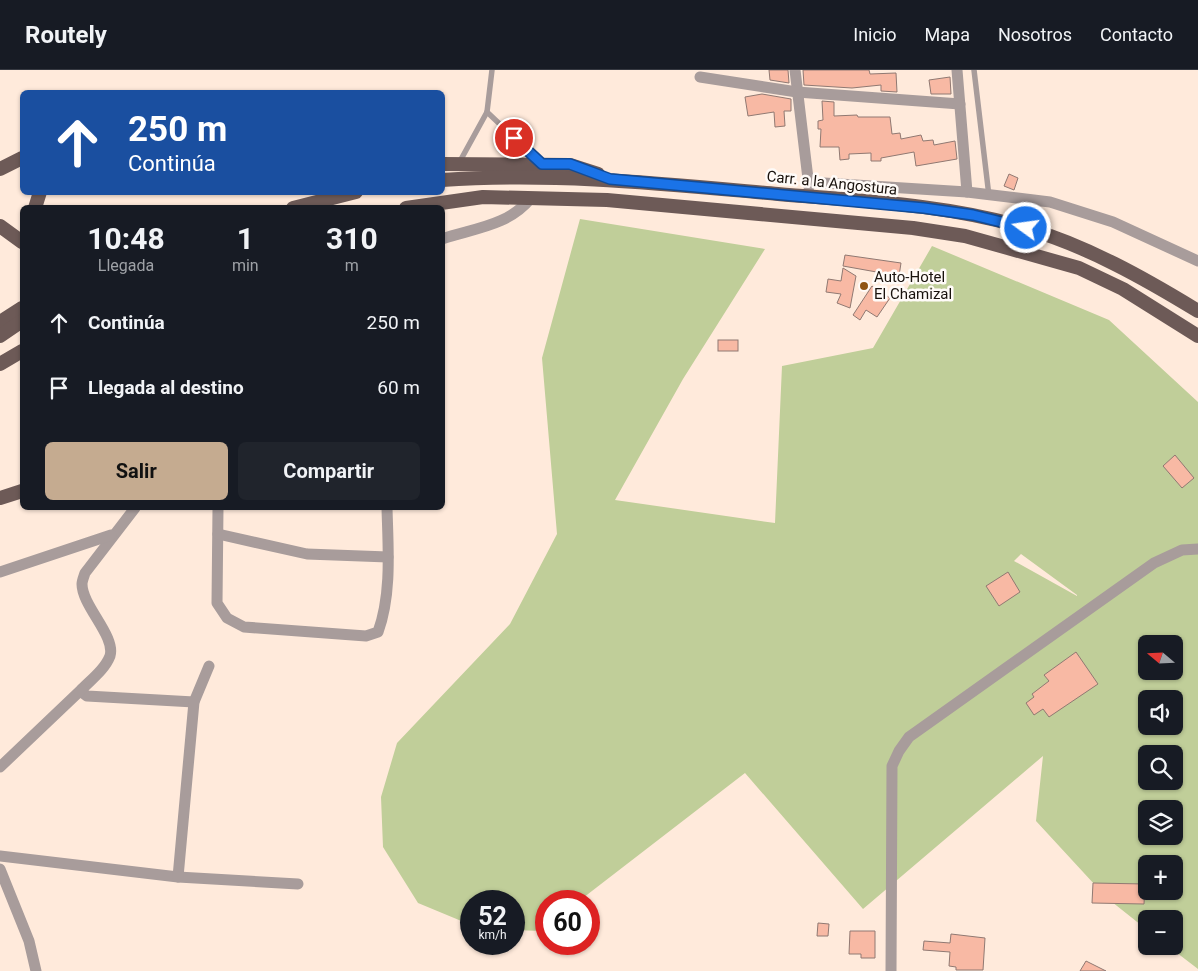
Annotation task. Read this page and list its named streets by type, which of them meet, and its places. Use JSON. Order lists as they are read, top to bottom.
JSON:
{
  "streets": {
    "main road": ["Carr. a la Angostura"]
  },
  "places": ["Auto-Hotel El Chamizal"],
  "north": "left",
  "page": {
    "header": "Routely",
    "nav": [
      "Inicio",
      "Mapa",
      "Nosotros",
      "Contacto"
    ],
    "turn": ["250 m", "Continúa"],
    "eta": [
      "10:48",
      "Llegada",
      "1",
      "min",
      "310",
      "m"
    ],
    "list": [
      {
        "name": "Continúa",
        "value": "250 m"
      },
      {
        "name": "Llegada al destino",
        "value": "60 m"
      }
    ],
    "buttons": ["Salir", "Compartir"],
    "map_buttons": ["+", "−"],
    "speed": "52 km/h",
    "limit": "60"
  }
}
